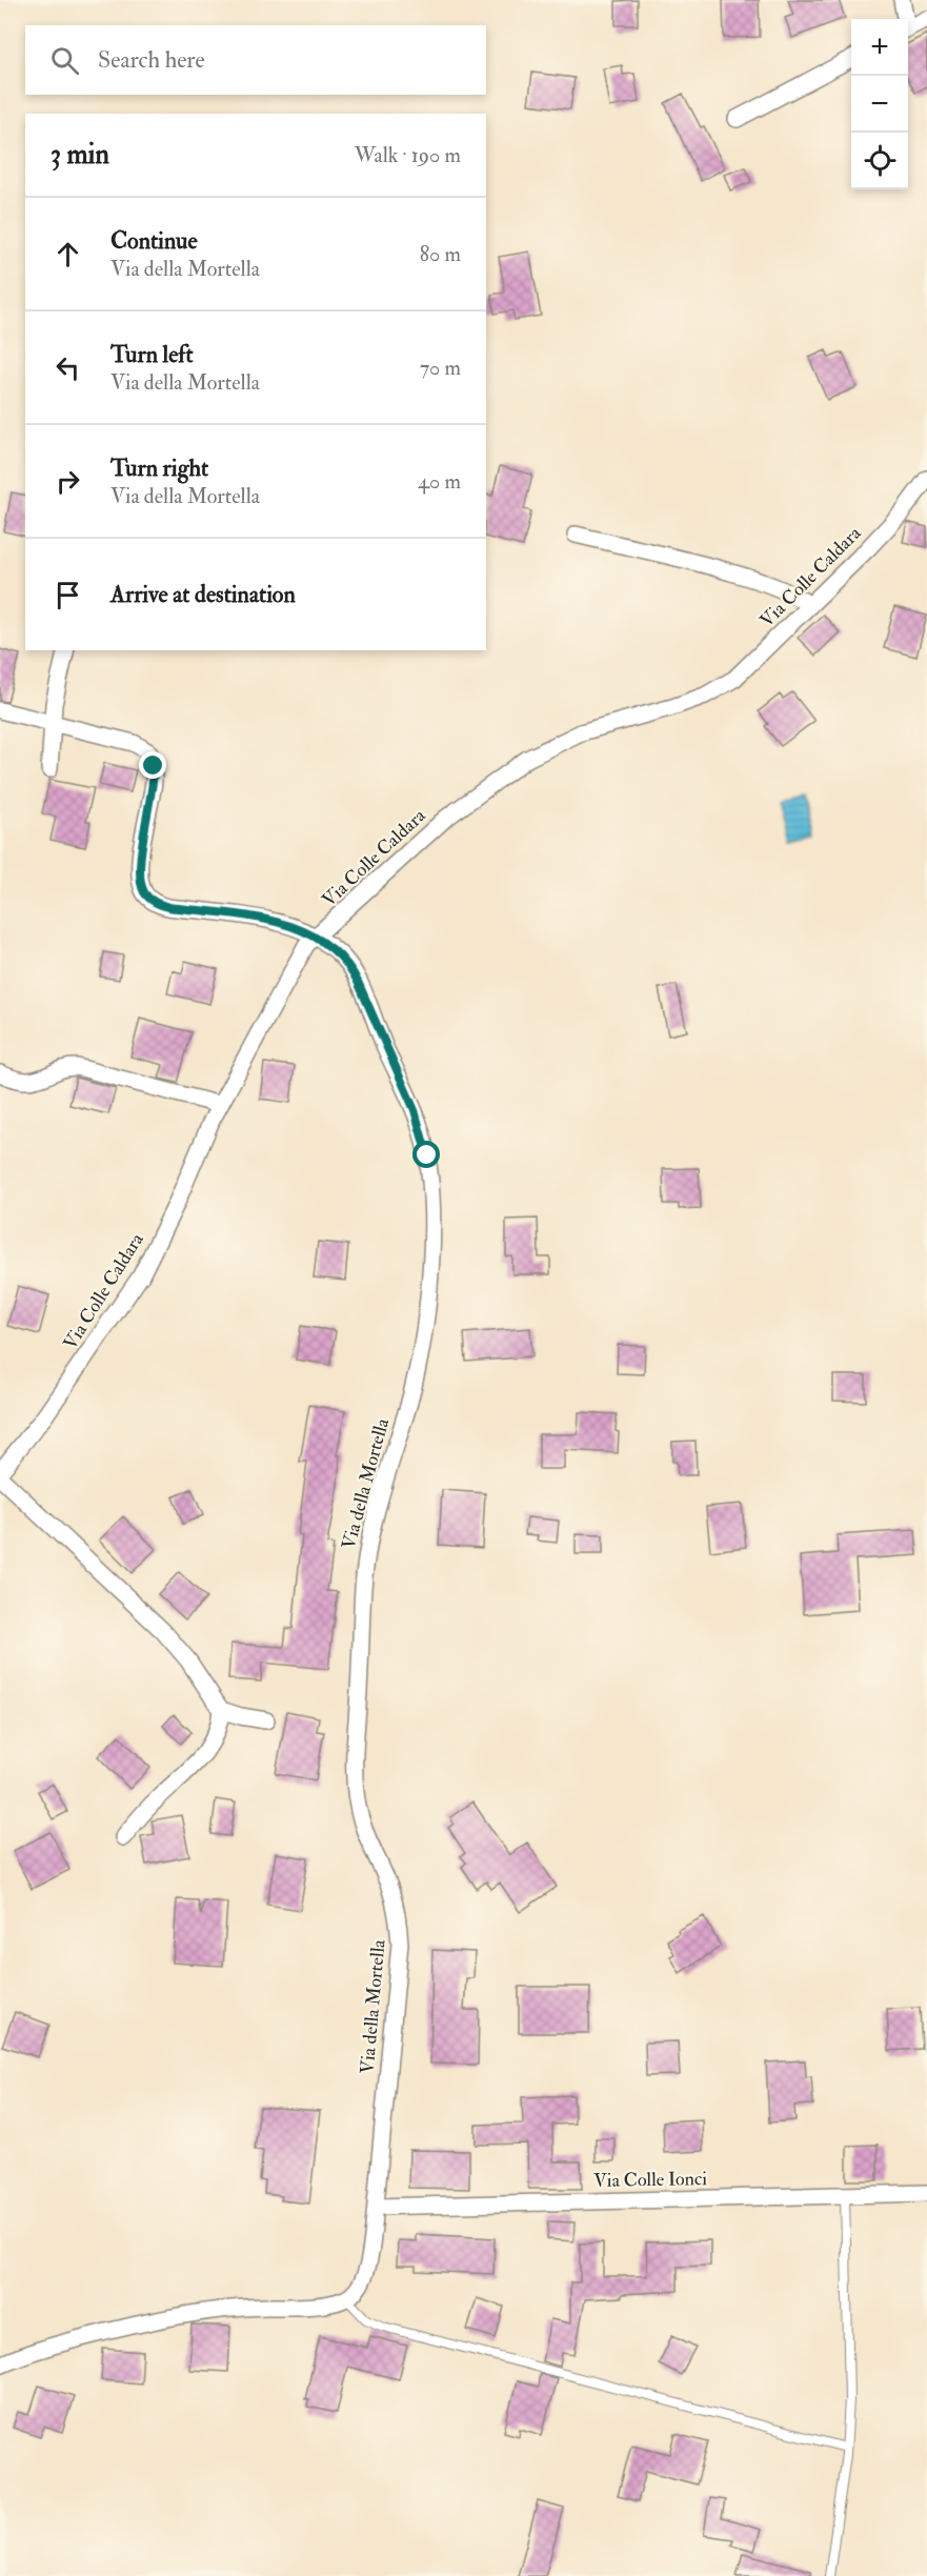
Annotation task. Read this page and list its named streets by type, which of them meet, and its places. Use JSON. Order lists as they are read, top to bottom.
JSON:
{
  "streets": {
    "street": ["Via Colle Caldara", "Via della Mortella", "Via Colle Ionci"]
  },
  "crossings": [
    ["Via Colle Caldara", "Via della Mortella"],
    ["Via della Mortella", "Via Colle Ionci"]
  ],
  "page": {
    "map_buttons": ["+", "−"],
    "search": "Search here",
    "heading": ["3 min", "Walk · 190 m"],
    "list": [
      ["Continue", "Via della Mortella", "80 m"],
      ["Turn left", "Via della Mortella", "70 m"],
      ["Turn right", "Via della Mortella", "40 m"],
      "Arrive at destination"
    ]
  }
}
